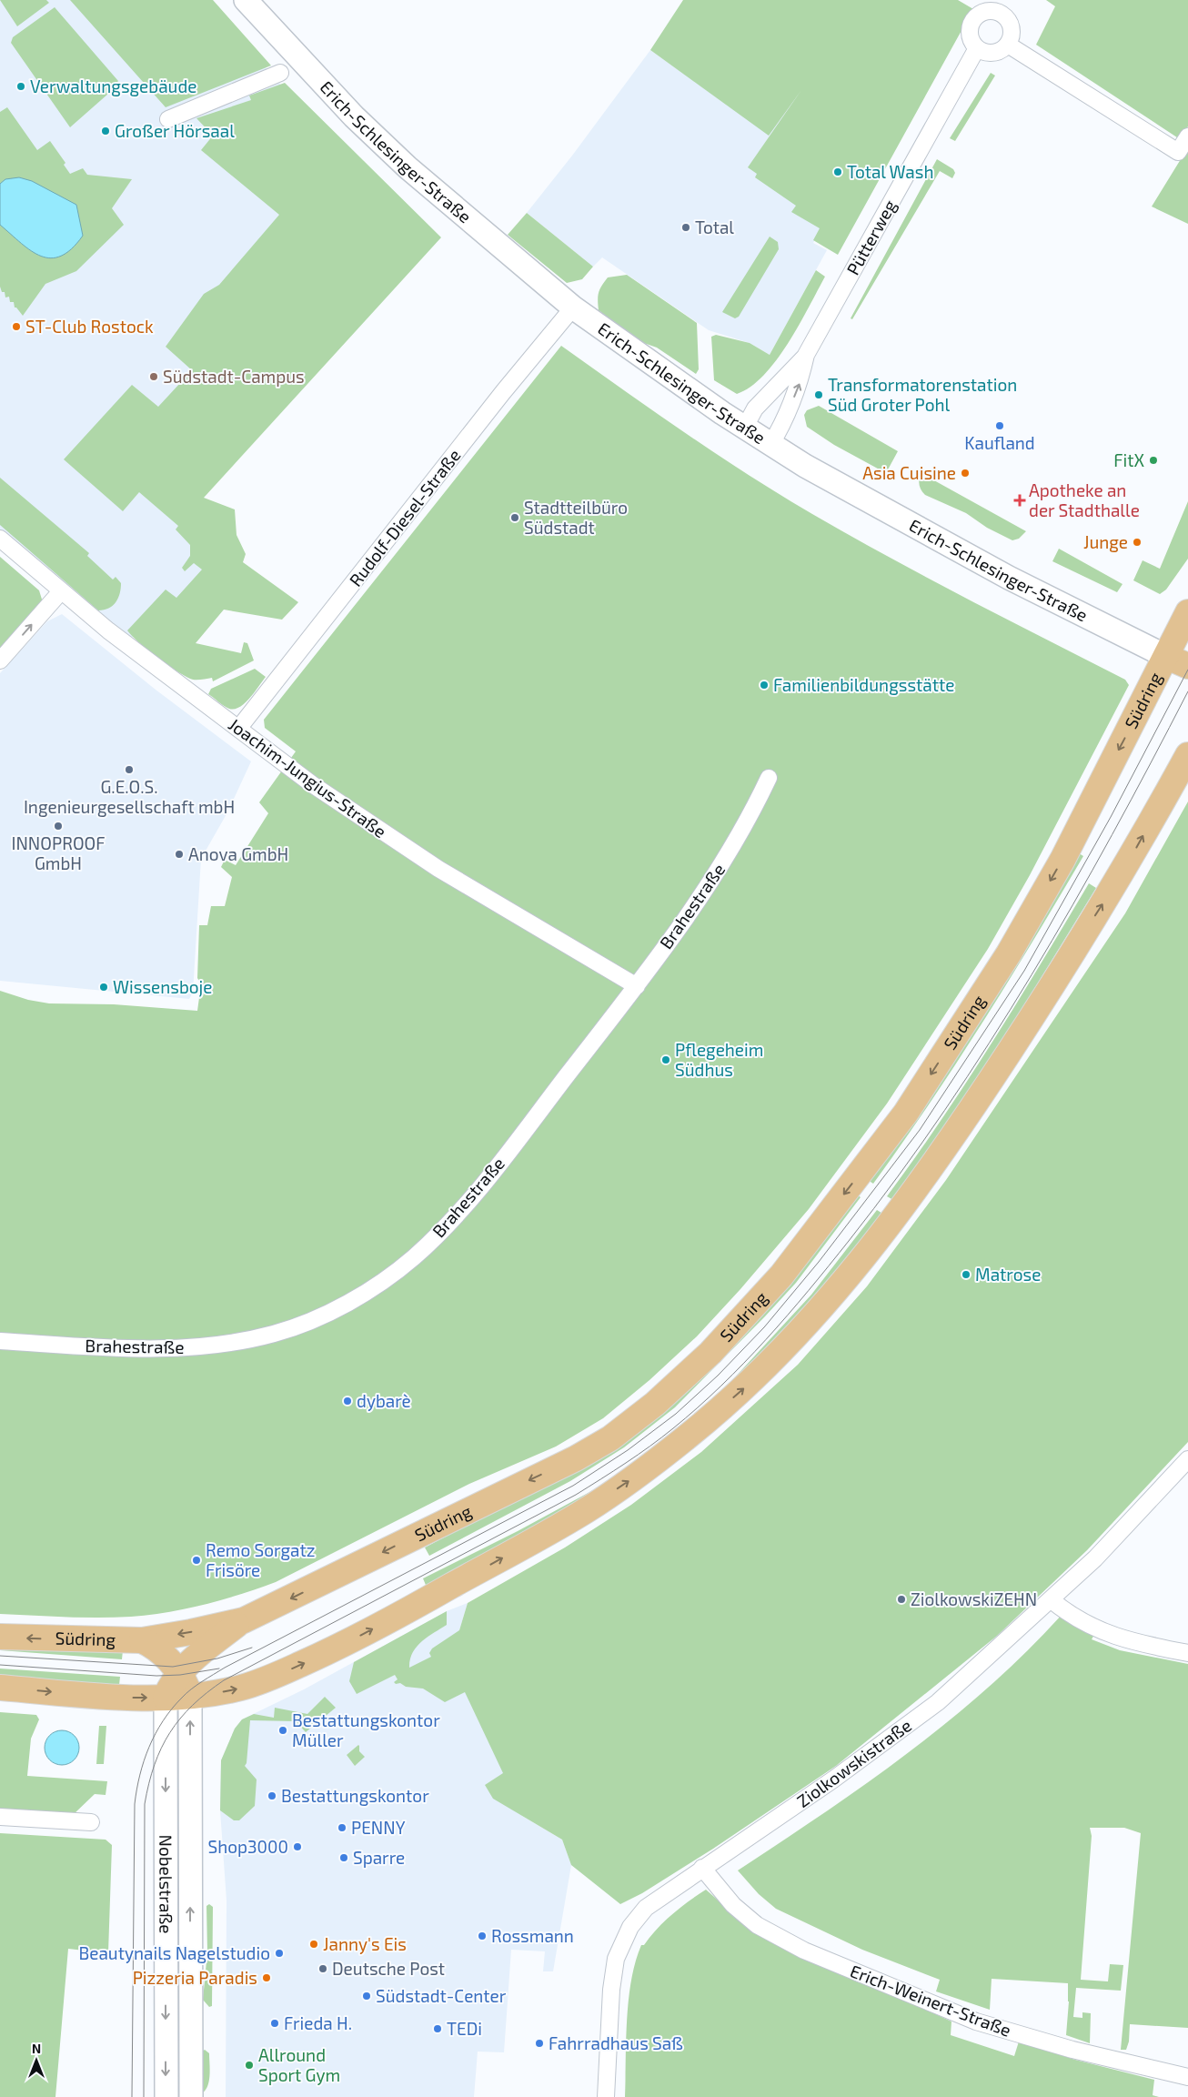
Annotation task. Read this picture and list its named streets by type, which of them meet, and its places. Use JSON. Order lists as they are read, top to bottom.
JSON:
{
  "streets": {
    "main road": ["Südring"],
    "street": [
      "Erich-Schlesinger-Straße",
      "Pütterweg",
      "Rudolf-Diesel-Straße",
      "Joachim-Jungius-Straße",
      "Brahestraße",
      "Ziolkowskistraße",
      "Nobelstraße",
      "Erich-Weinert-Straße"
    ]
  },
  "crossings": [
    ["Erich-Schlesinger-Straße", "Pütterweg"],
    ["Erich-Schlesinger-Straße", "Rudolf-Diesel-Straße"],
    ["Erich-Schlesinger-Straße", "Südring"],
    ["Rudolf-Diesel-Straße", "Joachim-Jungius-Straße"],
    ["Joachim-Jungius-Straße", "Brahestraße"],
    ["Ziolkowskistraße", "Erich-Weinert-Straße"]
  ],
  "places": {
    "other": [
      "Verwaltungsgebäude",
      "Großer Hörsaal",
      "Total Wash",
      "Total",
      "ST-Club Rostock",
      "Südstadt-Campus",
      "Transformatorenstation Süd Groter Pohl",
      "Kaufland",
      "FitX",
      "Asia Cuisine",
      "Stadtteilbüro Südstadt",
      "Junge",
      "Familienbildungsstätte",
      "G.E.O.S. Ingenieurgesellschaft mbH",
      "INNOPROOF GmbH",
      "Anova GmbH",
      "Wissensboje",
      "Pflegeheim Südhus",
      "Matrose",
      "dybarè",
      "Remo Sorgatz Frisöre",
      "ZiolkowskiZEHN",
      "Bestattungskontor Müller",
      "Bestattungskontor",
      "PENNY",
      "Shop3000",
      "Sparre",
      "Rossmann",
      "Janny's Eis",
      "Beautynails Nagelstudio",
      "Deutsche Post",
      "Pizzeria Paradis",
      "Südstadt-Center",
      "Frieda H.",
      "TEDi",
      "Fahrradhaus Saß",
      "Allround Sport Gym"
    ],
    "health": ["Apotheke an der Stadthalle"]
  },
  "north": "top"
}
